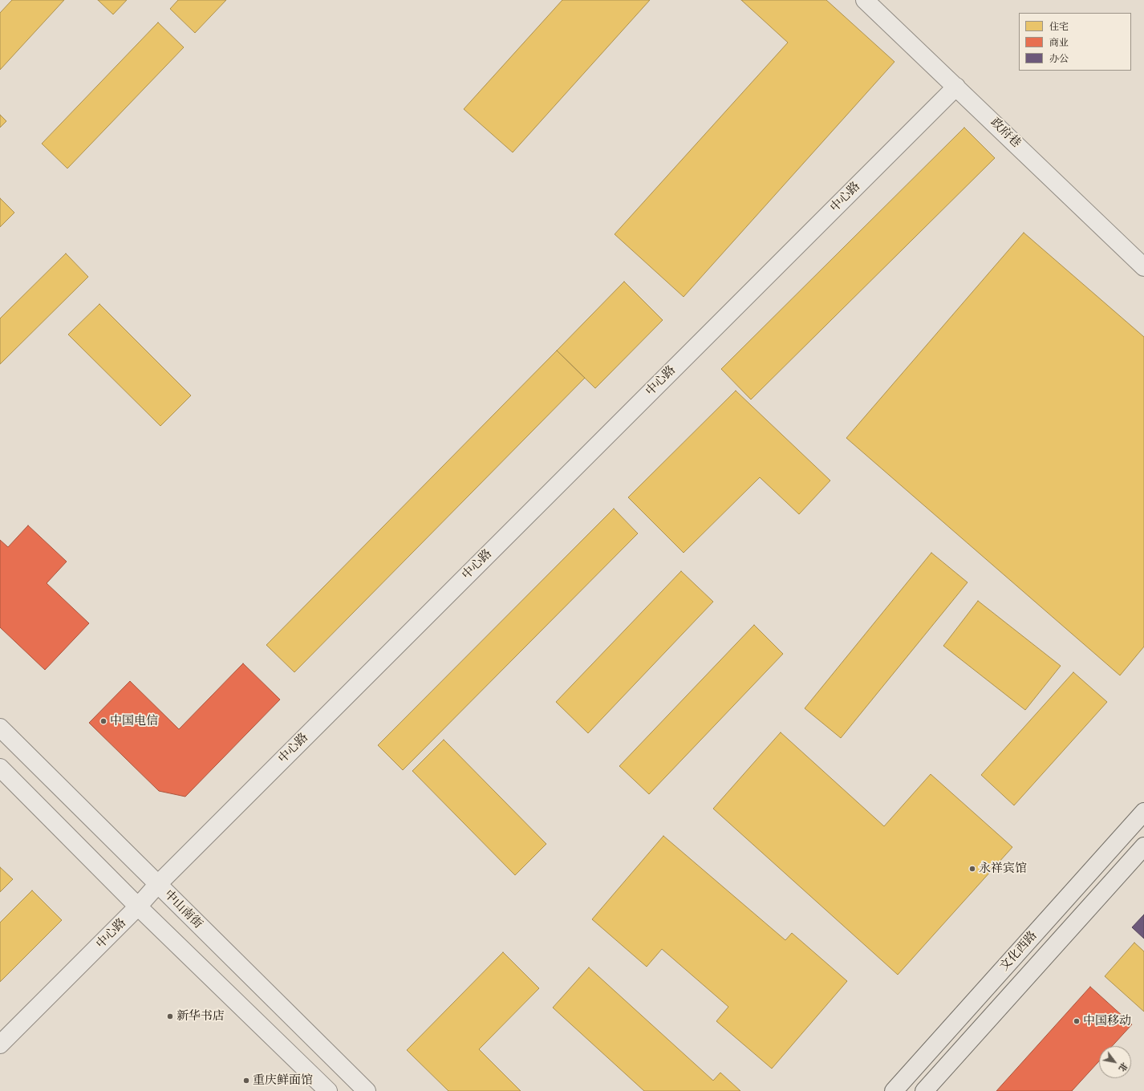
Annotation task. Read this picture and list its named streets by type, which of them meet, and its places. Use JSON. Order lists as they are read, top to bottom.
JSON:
{
  "streets": {
    "main road": ["文化西路"],
    "street": ["政府巷", "中心路", "中山南街"]
  },
  "crossings": [
    ["政府巷", "中心路"],
    ["中心路", "中山南街"]
  ],
  "places": [
    "中国电信",
    "永祥宾馆",
    "新华书店",
    "中国移动",
    "重庆鲜面馆"
  ],
  "legend": ["住宅", "商业", "办公"],
  "north": "bottom right"
}
